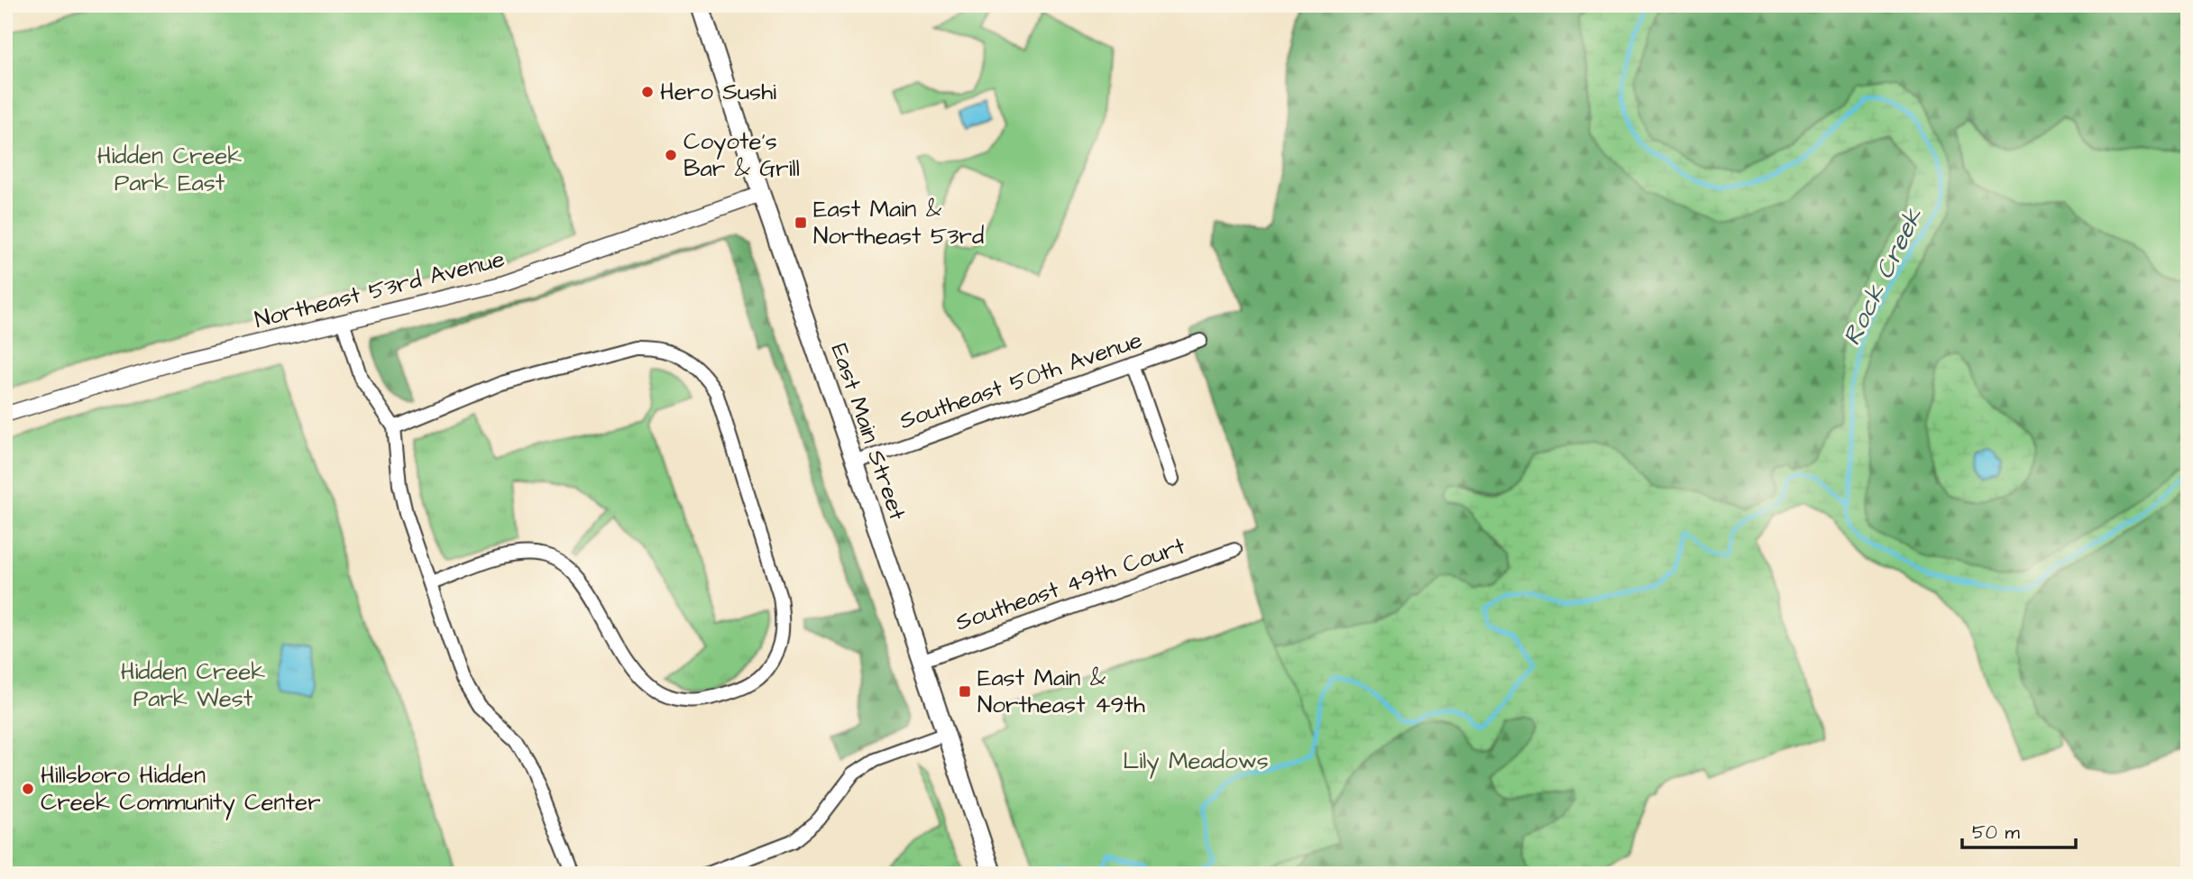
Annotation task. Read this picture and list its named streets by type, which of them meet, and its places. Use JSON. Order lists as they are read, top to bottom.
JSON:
{
  "streets": {
    "main road": ["East Main Street"],
    "street": ["Northeast 53rd Avenue", "Southeast 50th Avenue", "Southeast 49th Court"]
  },
  "crossings": [
    ["Northeast 53rd Avenue", "East Main Street"],
    ["Southeast 50th Avenue", "East Main Street"],
    ["East Main Street", "Southeast 49th Court"]
  ],
  "water": ["Rock Creek"],
  "parks": ["Hidden Creek Park East", "Hidden Creek Park West", "Lily Meadows"],
  "places": {
    "other": ["Hero Sushi", "Coyote's Bar & Grill", "Hillsboro Hidden Creek Community Center"],
    "transit": ["East Main & Northeast 53rd", "East Main & Northeast 49th"]
  },
  "scale_bar": "50 m"
}
